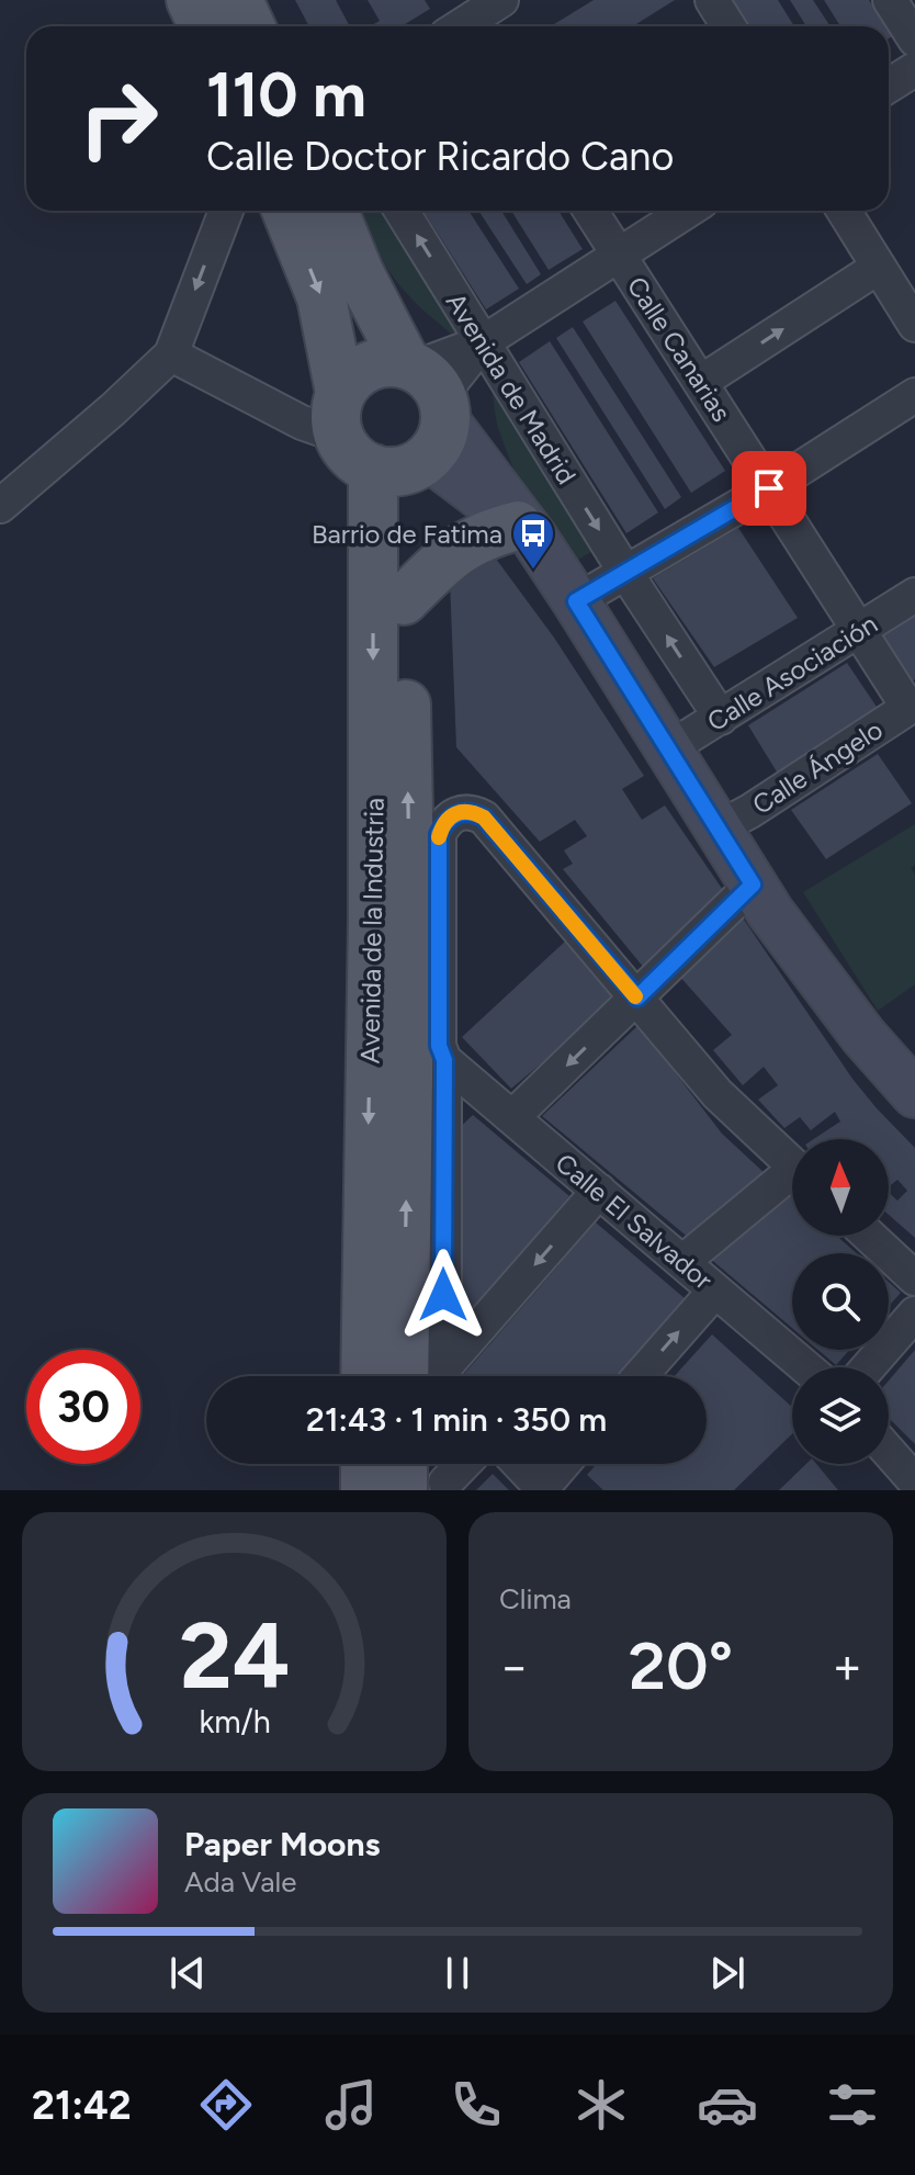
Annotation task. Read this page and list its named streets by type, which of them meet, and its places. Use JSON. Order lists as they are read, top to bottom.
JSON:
{
  "streets": {
    "main road": ["Avenida de la Industria"],
    "street": [
      "Calle Canarias",
      "Avenida de Madrid",
      "Calle Asociación",
      "Calle Ángelo",
      "Calle El Salvador"
    ]
  },
  "crossings": [
    ["Calle Canarias", "Calle Asociación"],
    ["Calle Canarias", "Calle Ángelo"],
    ["Avenida de Madrid", "Calle Asociación"]
  ],
  "places": {
    "bus stop": ["Barrio de Fatima"]
  },
  "north": "top",
  "page": {
    "turn": ["110 m", "Calle Doctor Ricardo Cano"],
    "limit": "30",
    "trip": "21:43 · 1 min · 350 m",
    "tile": "Clima",
    "heat": ["−", "20°", "+"],
    "song": ["Paper Moons", "Ada Vale"],
    "tabs": "21:42",
    "gauge": ["24", "km/h"]
  }
}
